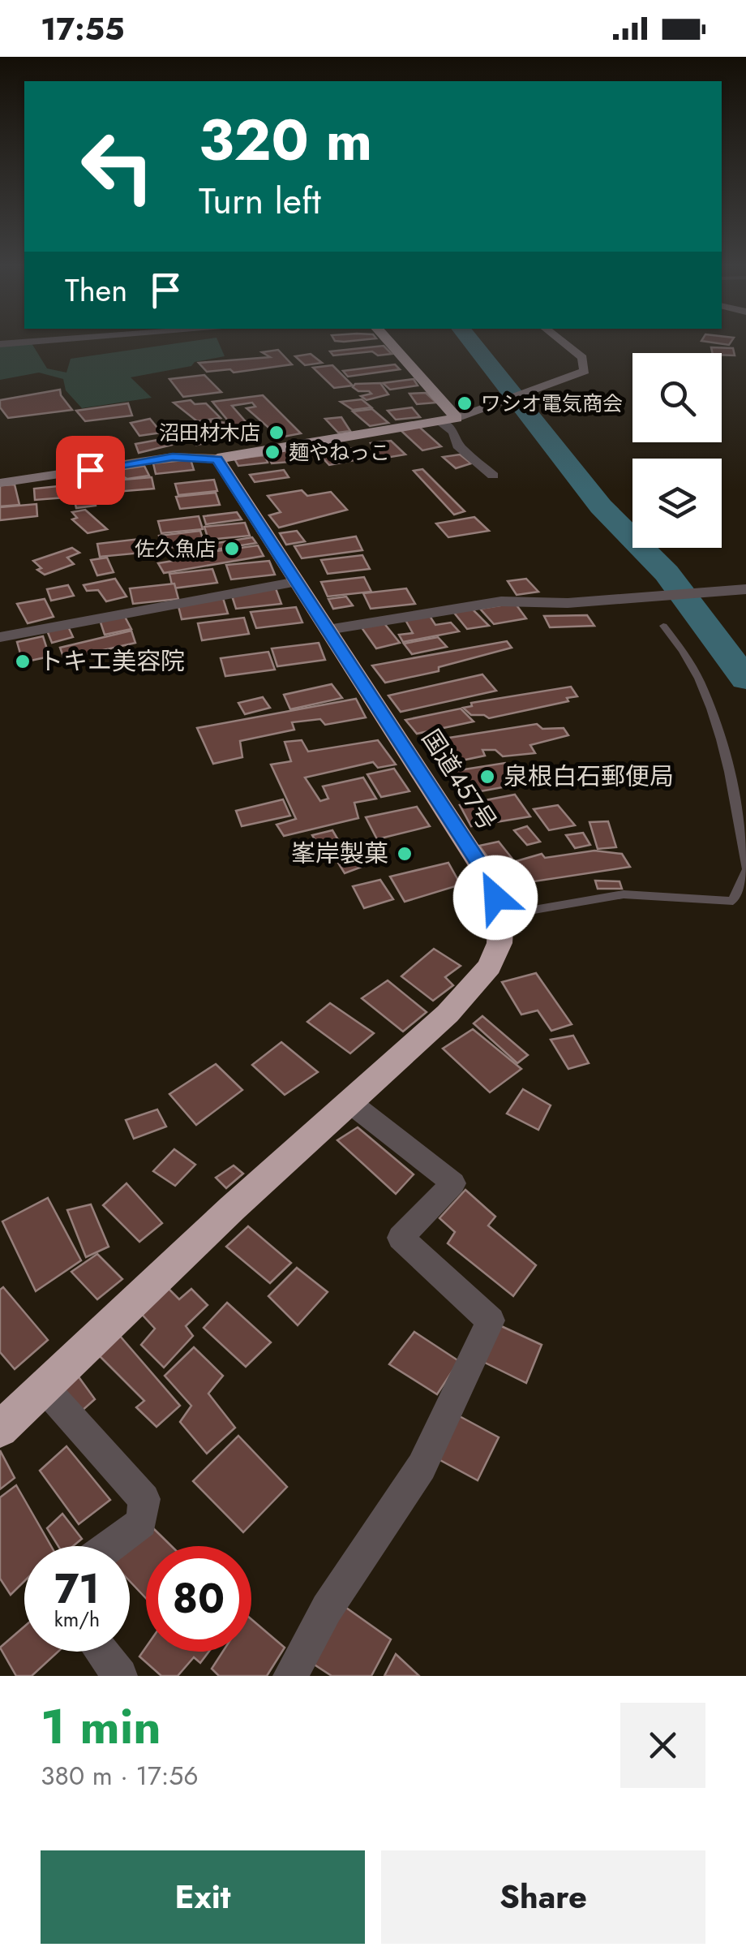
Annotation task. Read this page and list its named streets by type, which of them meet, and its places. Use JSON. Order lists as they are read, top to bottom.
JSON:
{
  "streets": {
    "highway": ["国道457号"]
  },
  "places": [
    "ワシオ電気商会",
    "沼田材木店",
    "麺やねっこ",
    "佐久魚店",
    "トキエ美容院",
    "泉根白石郵便局",
    "峯岸製菓"
  ],
  "page": {
    "status": "17:55",
    "turn": ["320 m", "Turn left"],
    "then": "Then",
    "speed": "71 km/h",
    "limit": "80",
    "heading": ["1 min", "380 m · 17:56"],
    "buttons": ["Exit", "Share"]
  }
}
